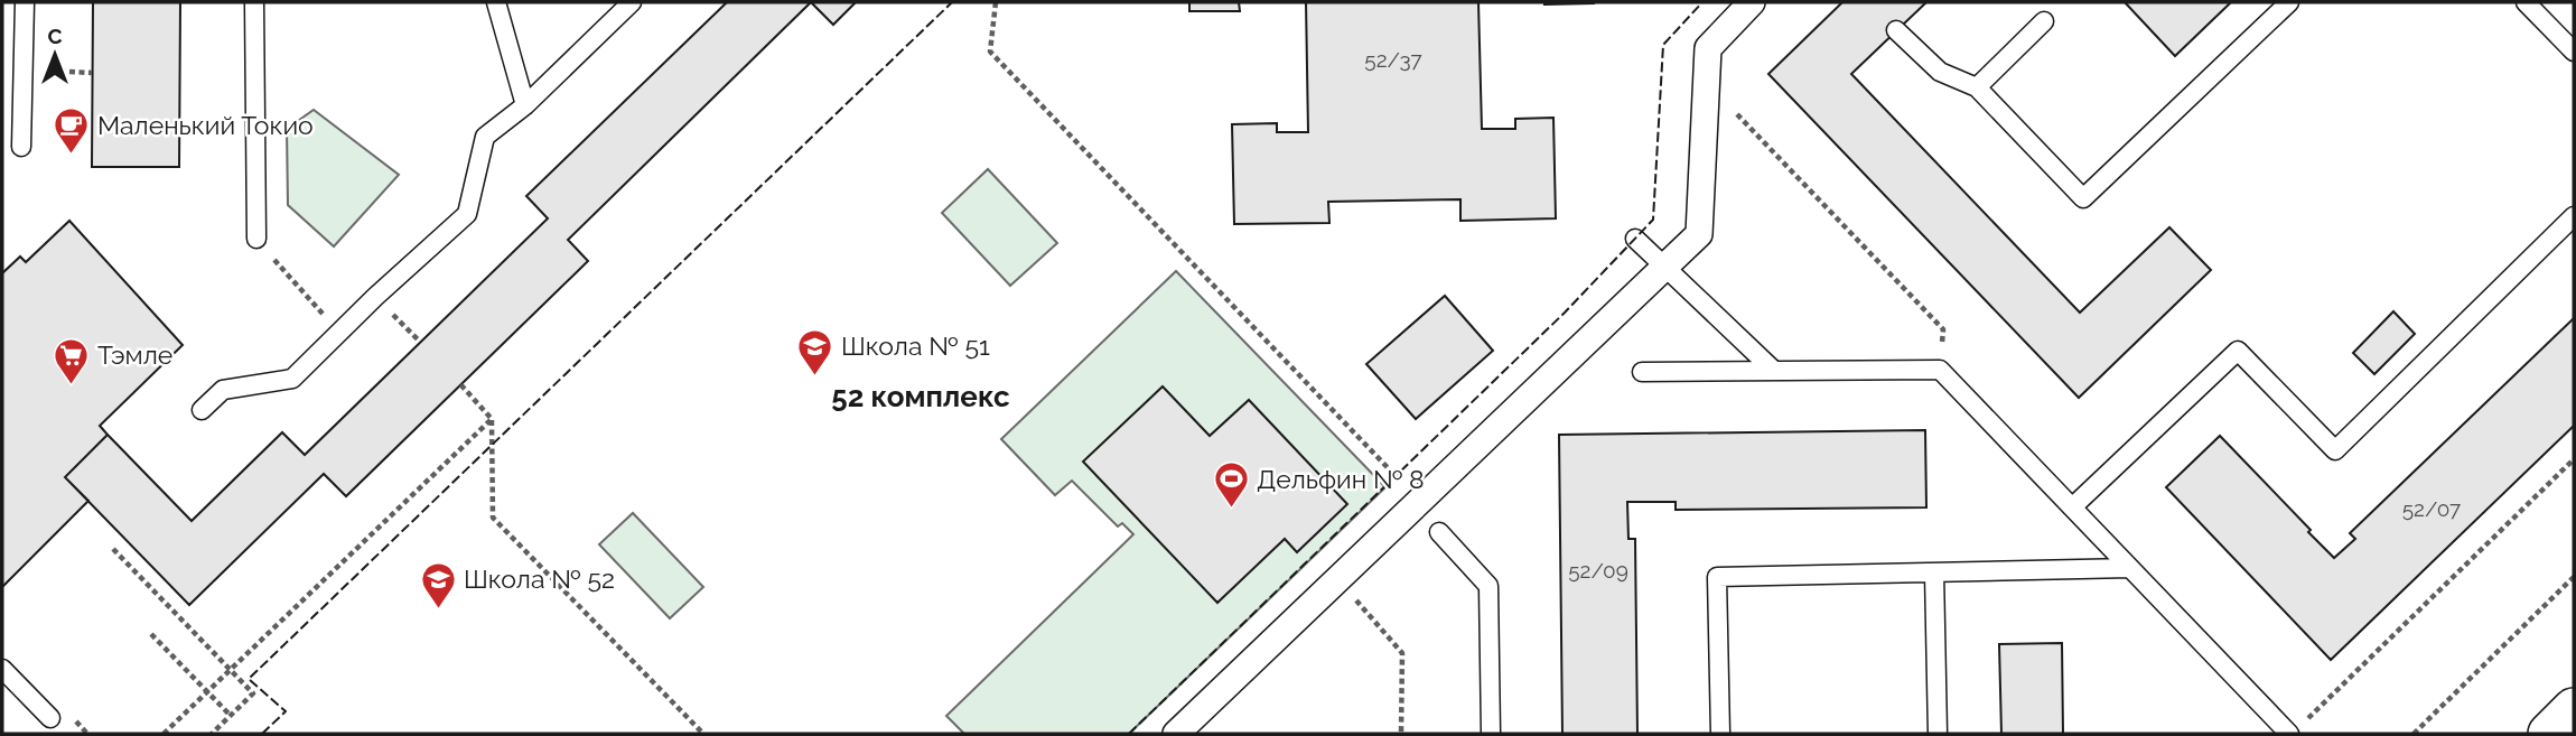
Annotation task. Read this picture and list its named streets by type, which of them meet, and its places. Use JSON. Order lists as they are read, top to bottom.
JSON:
{
  "districts": ["52 комплекс"],
  "places": {
    "cafe": ["Маленький Токио"],
    "school or university": ["Школа № 51", "Школа № 52"],
    "supermarket": ["Тэмле"],
    "sports": ["Дельфин № 8"]
  },
  "house_numbers": ["52/37", "52/07", "52/09"],
  "north": "top"
}
